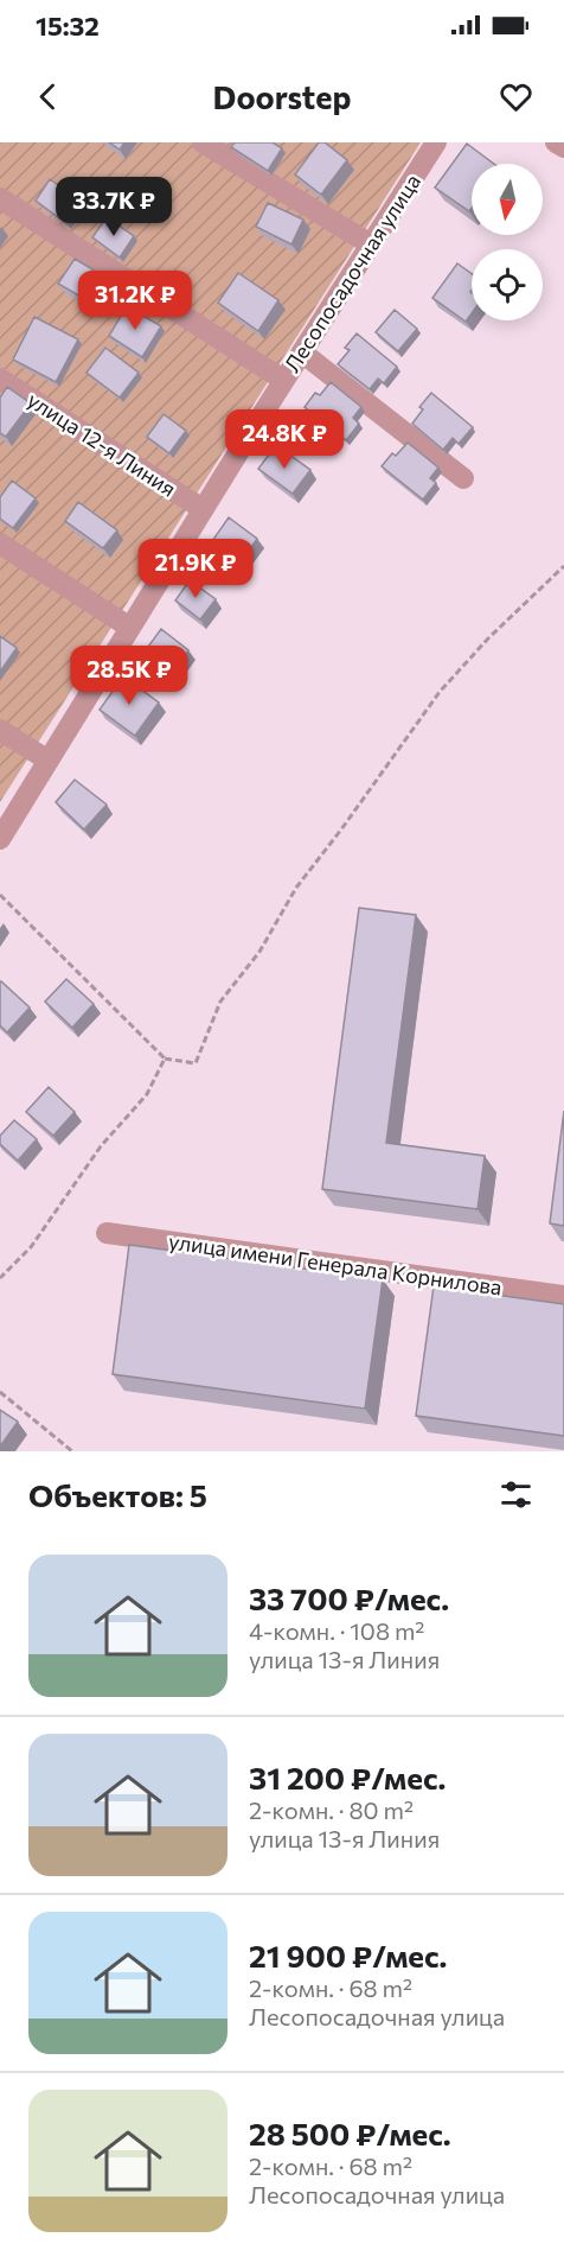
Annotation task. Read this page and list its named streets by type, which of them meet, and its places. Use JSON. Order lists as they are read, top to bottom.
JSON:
{
  "streets": {
    "street": ["Лесопосадочная улица", "улица 12-я Линия", "улица имени Генерала Корнилова"]
  },
  "crossings": [
    ["Лесопосадочная улица", "улица 12-я Линия"]
  ],
  "north": "bottom",
  "page": {
    "status": "15:32",
    "header": "Doorstep",
    "price": [
      "33.7K ₽",
      "31.2K ₽",
      "24.8K ₽",
      "21.9K ₽",
      "28.5K ₽"
    ],
    "heading": "Объектов: 5",
    "list": [
      {
        "name": "33 700 ₽/мес.",
        "note": "4-комн. · 108 m² · улица 13-я Линия"
      },
      {
        "name": "31 200 ₽/мес.",
        "note": "2-комн. · 80 m² · улица 13-я Линия"
      },
      {
        "name": "21 900 ₽/мес.",
        "note": "2-комн. · 68 m² · Лесопосадочная улица"
      },
      {
        "name": "28 500 ₽/мес.",
        "note": "2-комн. · 68 m² · Лесопосадочная улица"
      }
    ]
  }
}
